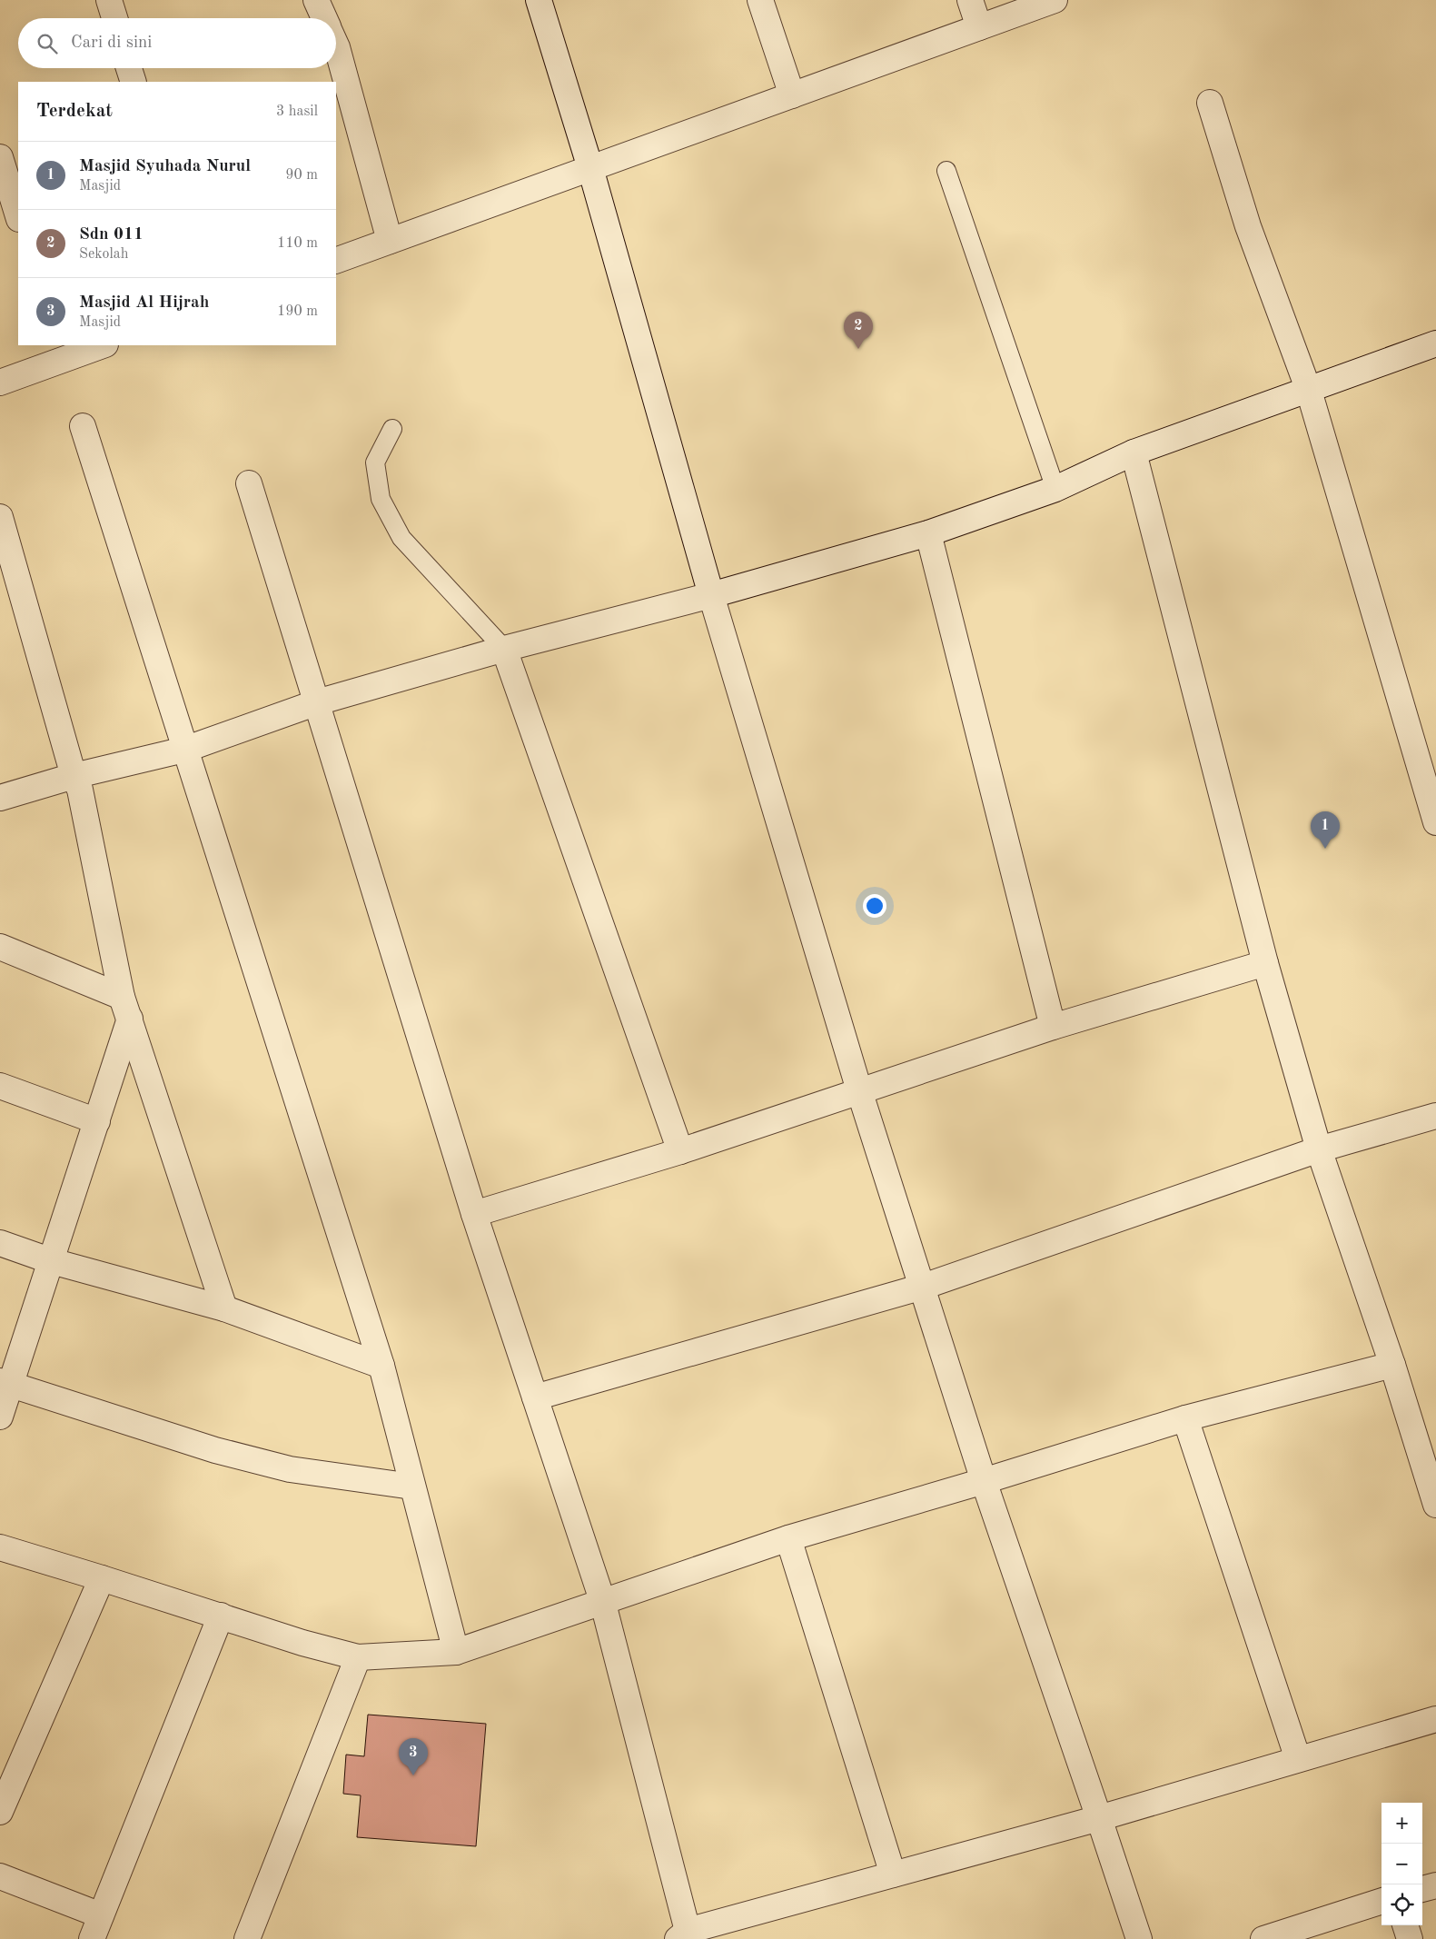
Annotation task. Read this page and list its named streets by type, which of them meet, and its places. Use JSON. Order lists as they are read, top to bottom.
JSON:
{
  "page": {
    "search": "Cari di sini",
    "heading": ["Terdekat", "3 hasil"],
    "list": [
      {
        "mark": "1",
        "name": "Masjid Syuhada Nurul",
        "note": "Masjid",
        "value": "90 m"
      },
      {
        "mark": "2",
        "name": "Sdn 011",
        "note": "Sekolah",
        "value": "110 m"
      },
      {
        "mark": "3",
        "name": "Masjid Al Hijrah",
        "note": "Masjid",
        "value": "190 m"
      }
    ],
    "pins": ["2", "1", "3"],
    "map_buttons": ["+", "−"]
  }
}
